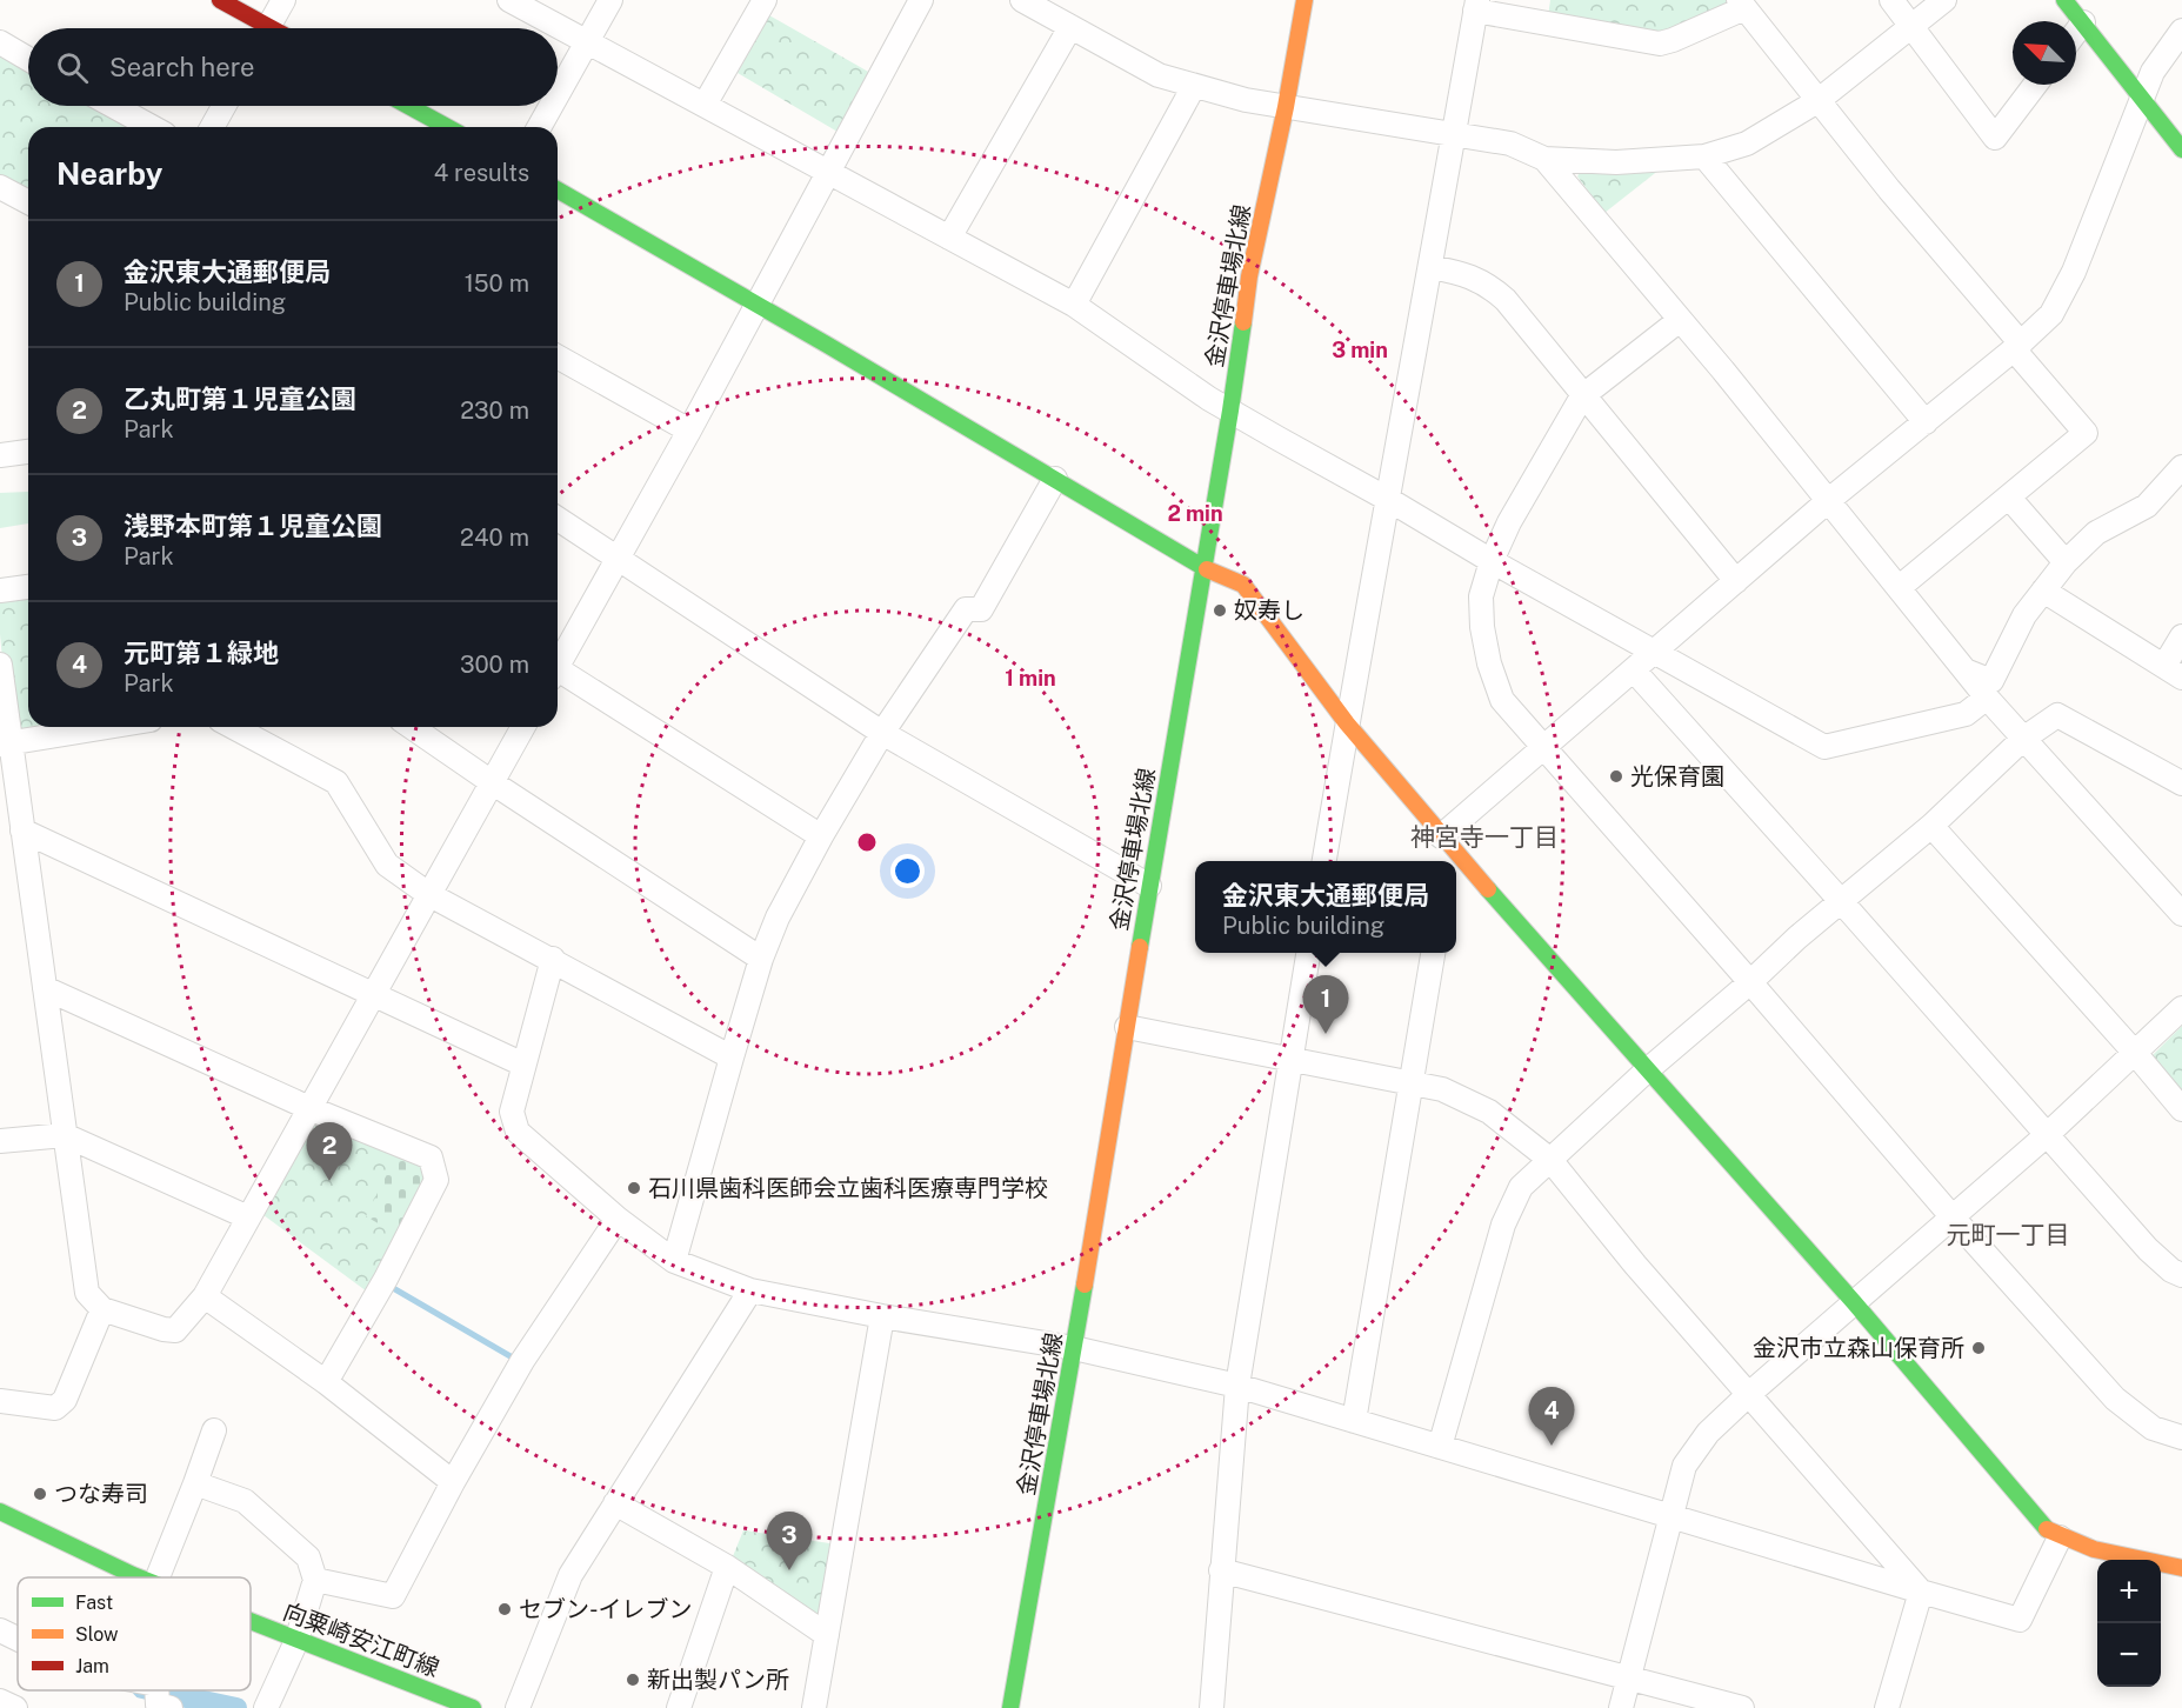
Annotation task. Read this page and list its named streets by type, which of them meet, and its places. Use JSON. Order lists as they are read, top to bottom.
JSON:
{
  "streets": {
    "main road": ["金沢停車場北線", "向粟崎安江町線"]
  },
  "districts": ["神宮寺一丁目", "元町一丁目"],
  "places": [
    "奴寿し",
    "光保育園",
    "石川県歯科医師会立歯科医療専門学校",
    "金沢市立森山保育所",
    "つな寿司",
    "セブン-イレブン",
    "新出製パン所"
  ],
  "legend": ["Fast", "Slow", "Jam"],
  "north": "top left",
  "page": {
    "search": "Search here",
    "heading": ["Nearby", "4 results"],
    "list": [
      {
        "mark": "1",
        "name": "金沢東大通郵便局",
        "note": "Public building",
        "value": "150 m"
      },
      {
        "mark": "2",
        "name": "乙丸町第１児童公園",
        "note": "Park",
        "value": "230 m"
      },
      {
        "mark": "3",
        "name": "浅野本町第１児童公園",
        "note": "Park",
        "value": "240 m"
      },
      {
        "mark": "4",
        "name": "元町第１緑地",
        "note": "Park",
        "value": "300 m"
      }
    ],
    "popup": ["金沢東大通郵便局", "Public building"],
    "pins": [
      "1",
      "2",
      "4",
      "3"
    ],
    "map_buttons": ["+", "−"]
  },
  "rings": ["3 min", "2 min", "1 min"]
}
